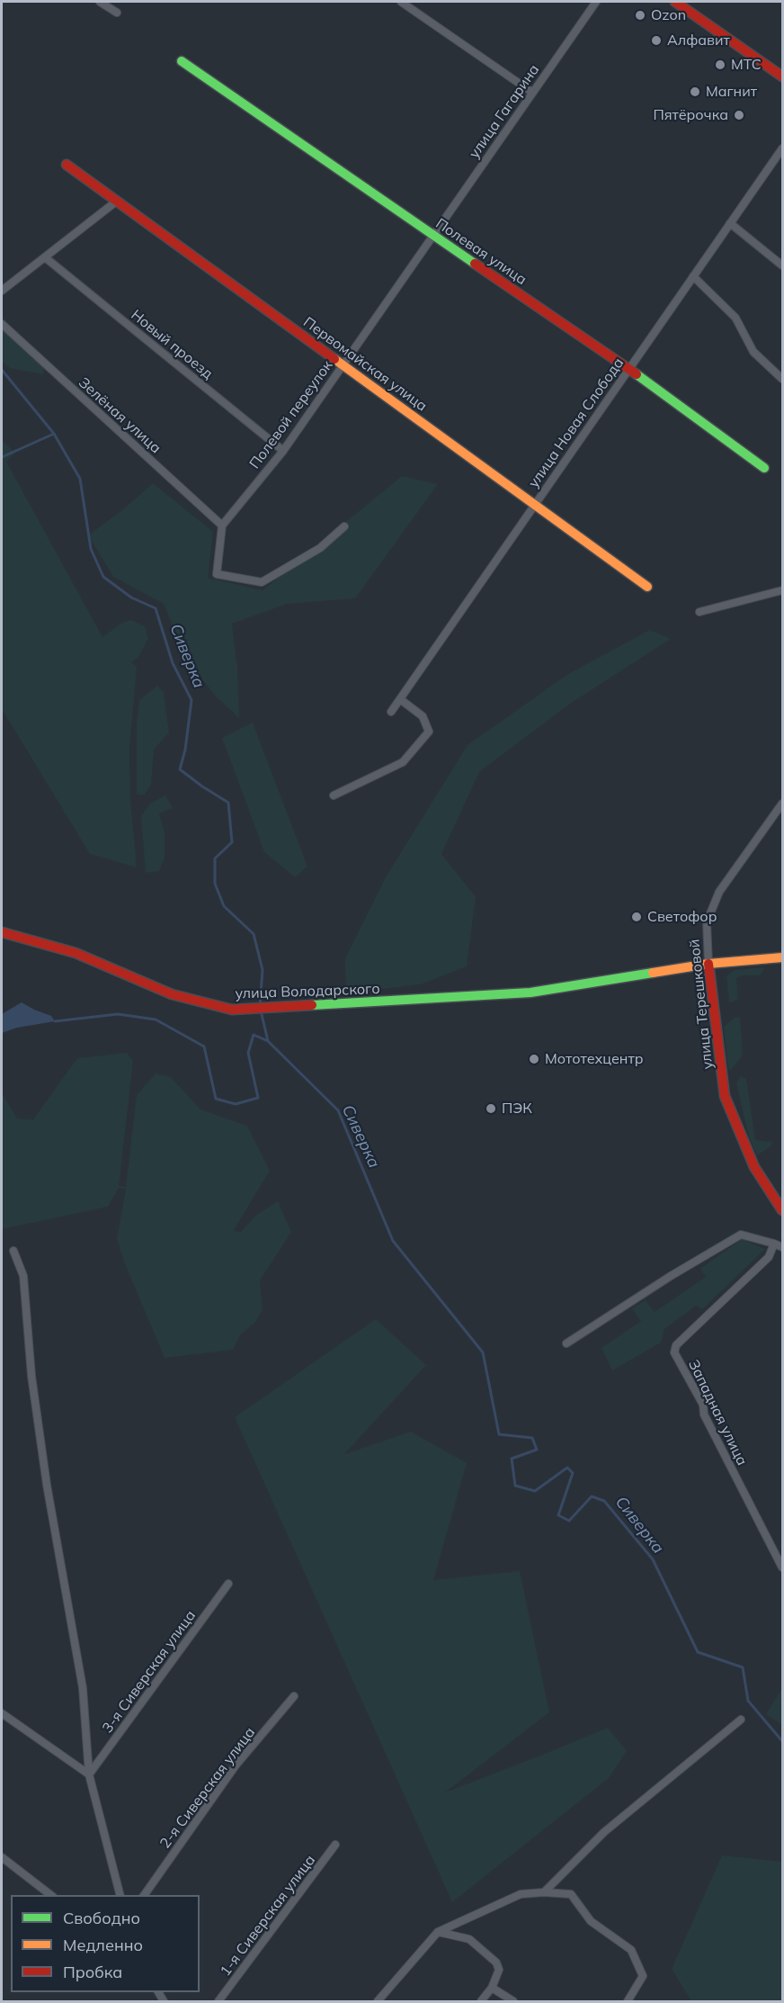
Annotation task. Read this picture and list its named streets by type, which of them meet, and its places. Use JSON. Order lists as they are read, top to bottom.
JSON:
{
  "streets": {
    "street": [
      "улица Гагарина",
      "Полевая улица",
      "Новый проезд",
      "Первомайская улица",
      "Полевой переулок",
      "Зелёная улица",
      "улица Новая Слобода",
      "улица Володарского",
      "улица Терешковой",
      "Западная улица",
      "3-я Сиверская улица",
      "2-я Сиверская улица",
      "1-я Сиверская улица"
    ]
  },
  "crossings": [
    ["улица Гагарина", "Полевая улица"],
    ["улица Гагарина", "Полевой переулок"],
    ["Полевая улица", "Полевой переулок"],
    ["Полевая улица", "улица Новая Слобода"],
    ["Новый проезд", "Полевой переулок"],
    ["Первомайская улица", "Полевой переулок"],
    ["Первомайская улица", "улица Новая Слобода"],
    ["Полевой переулок", "Зелёная улица"],
    ["улица Володарского", "улица Терешковой"]
  ],
  "water": ["Сиверка"],
  "places": [
    "Ozon",
    "Алфавит",
    "МТС",
    "Магнит",
    "Пятёрочка",
    "Светофор",
    "Мототехцентр",
    "ПЭК"
  ],
  "legend": ["Свободно", "Медленно", "Пробка"]
}
